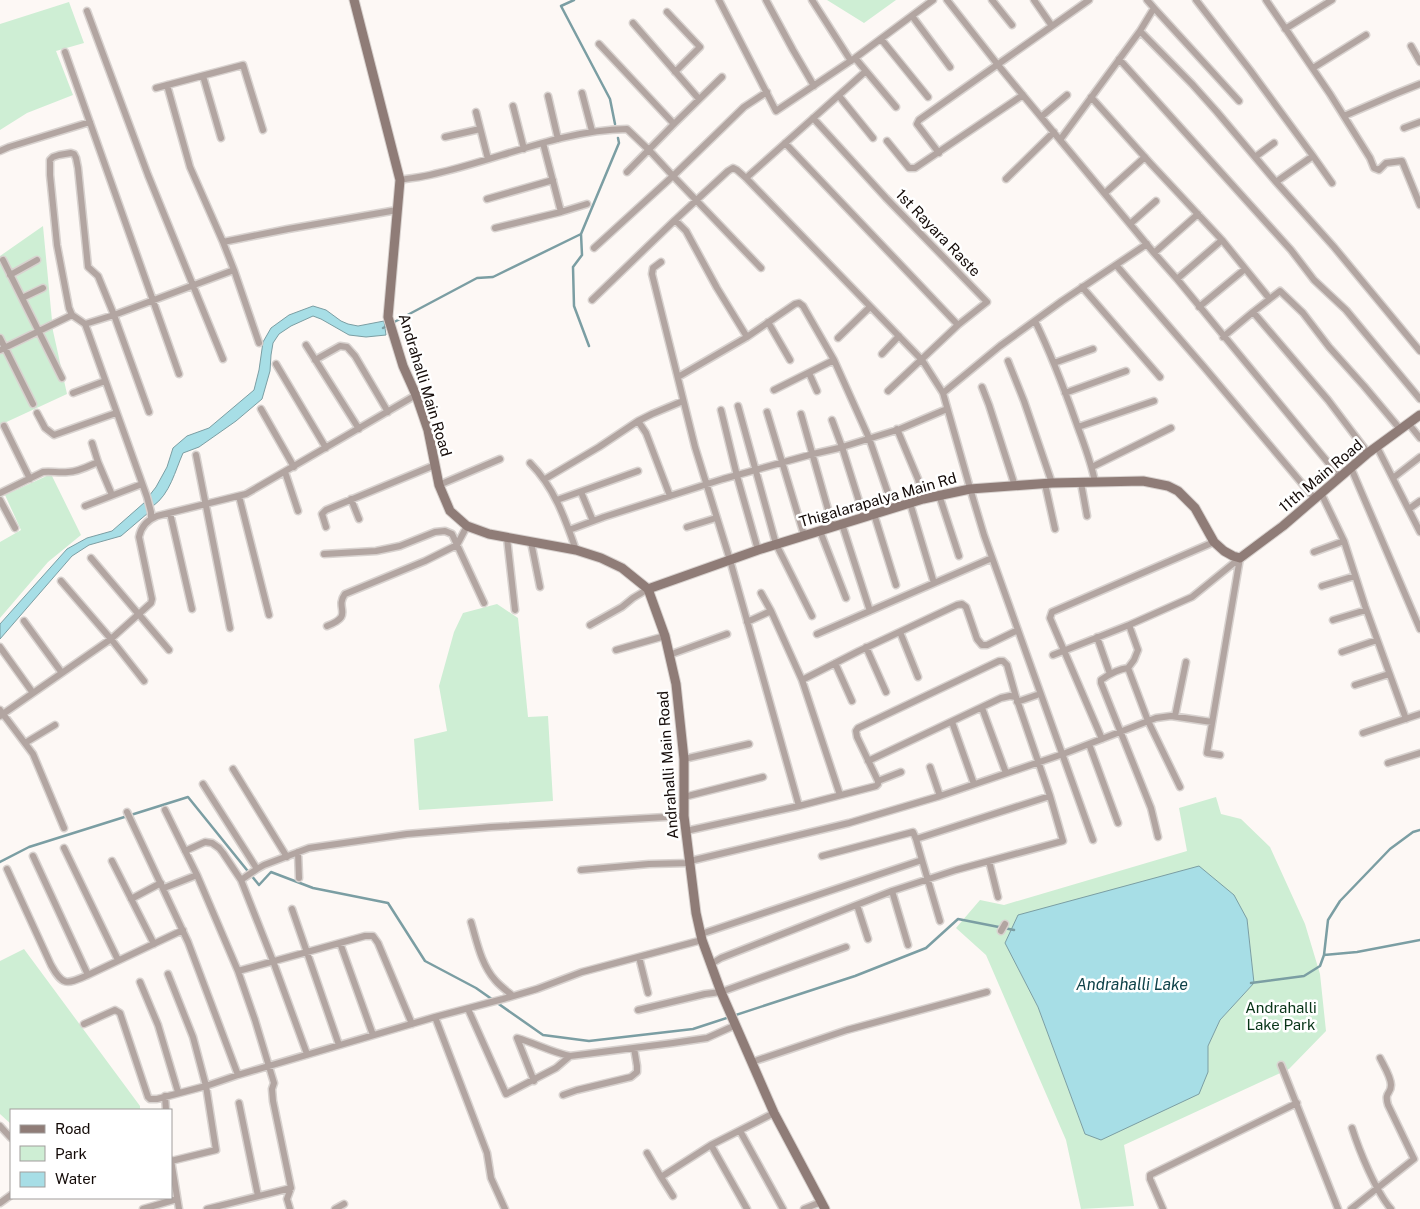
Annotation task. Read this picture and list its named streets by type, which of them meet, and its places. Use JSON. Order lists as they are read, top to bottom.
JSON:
{
  "streets": {
    "main road": ["Andrahalli Main Road", "11th Main Road", "Thigalarapalya Main Rd"],
    "street": ["1st Rayara Raste"]
  },
  "crossings": [
    ["Andrahalli Main Road", "Thigalarapalya Main Rd"],
    ["11th Main Road", "Thigalarapalya Main Rd"]
  ],
  "water": ["Andrahalli Lake"],
  "parks": ["Andrahalli Lake Park"],
  "legend": ["Road", "Park", "Water"]
}
